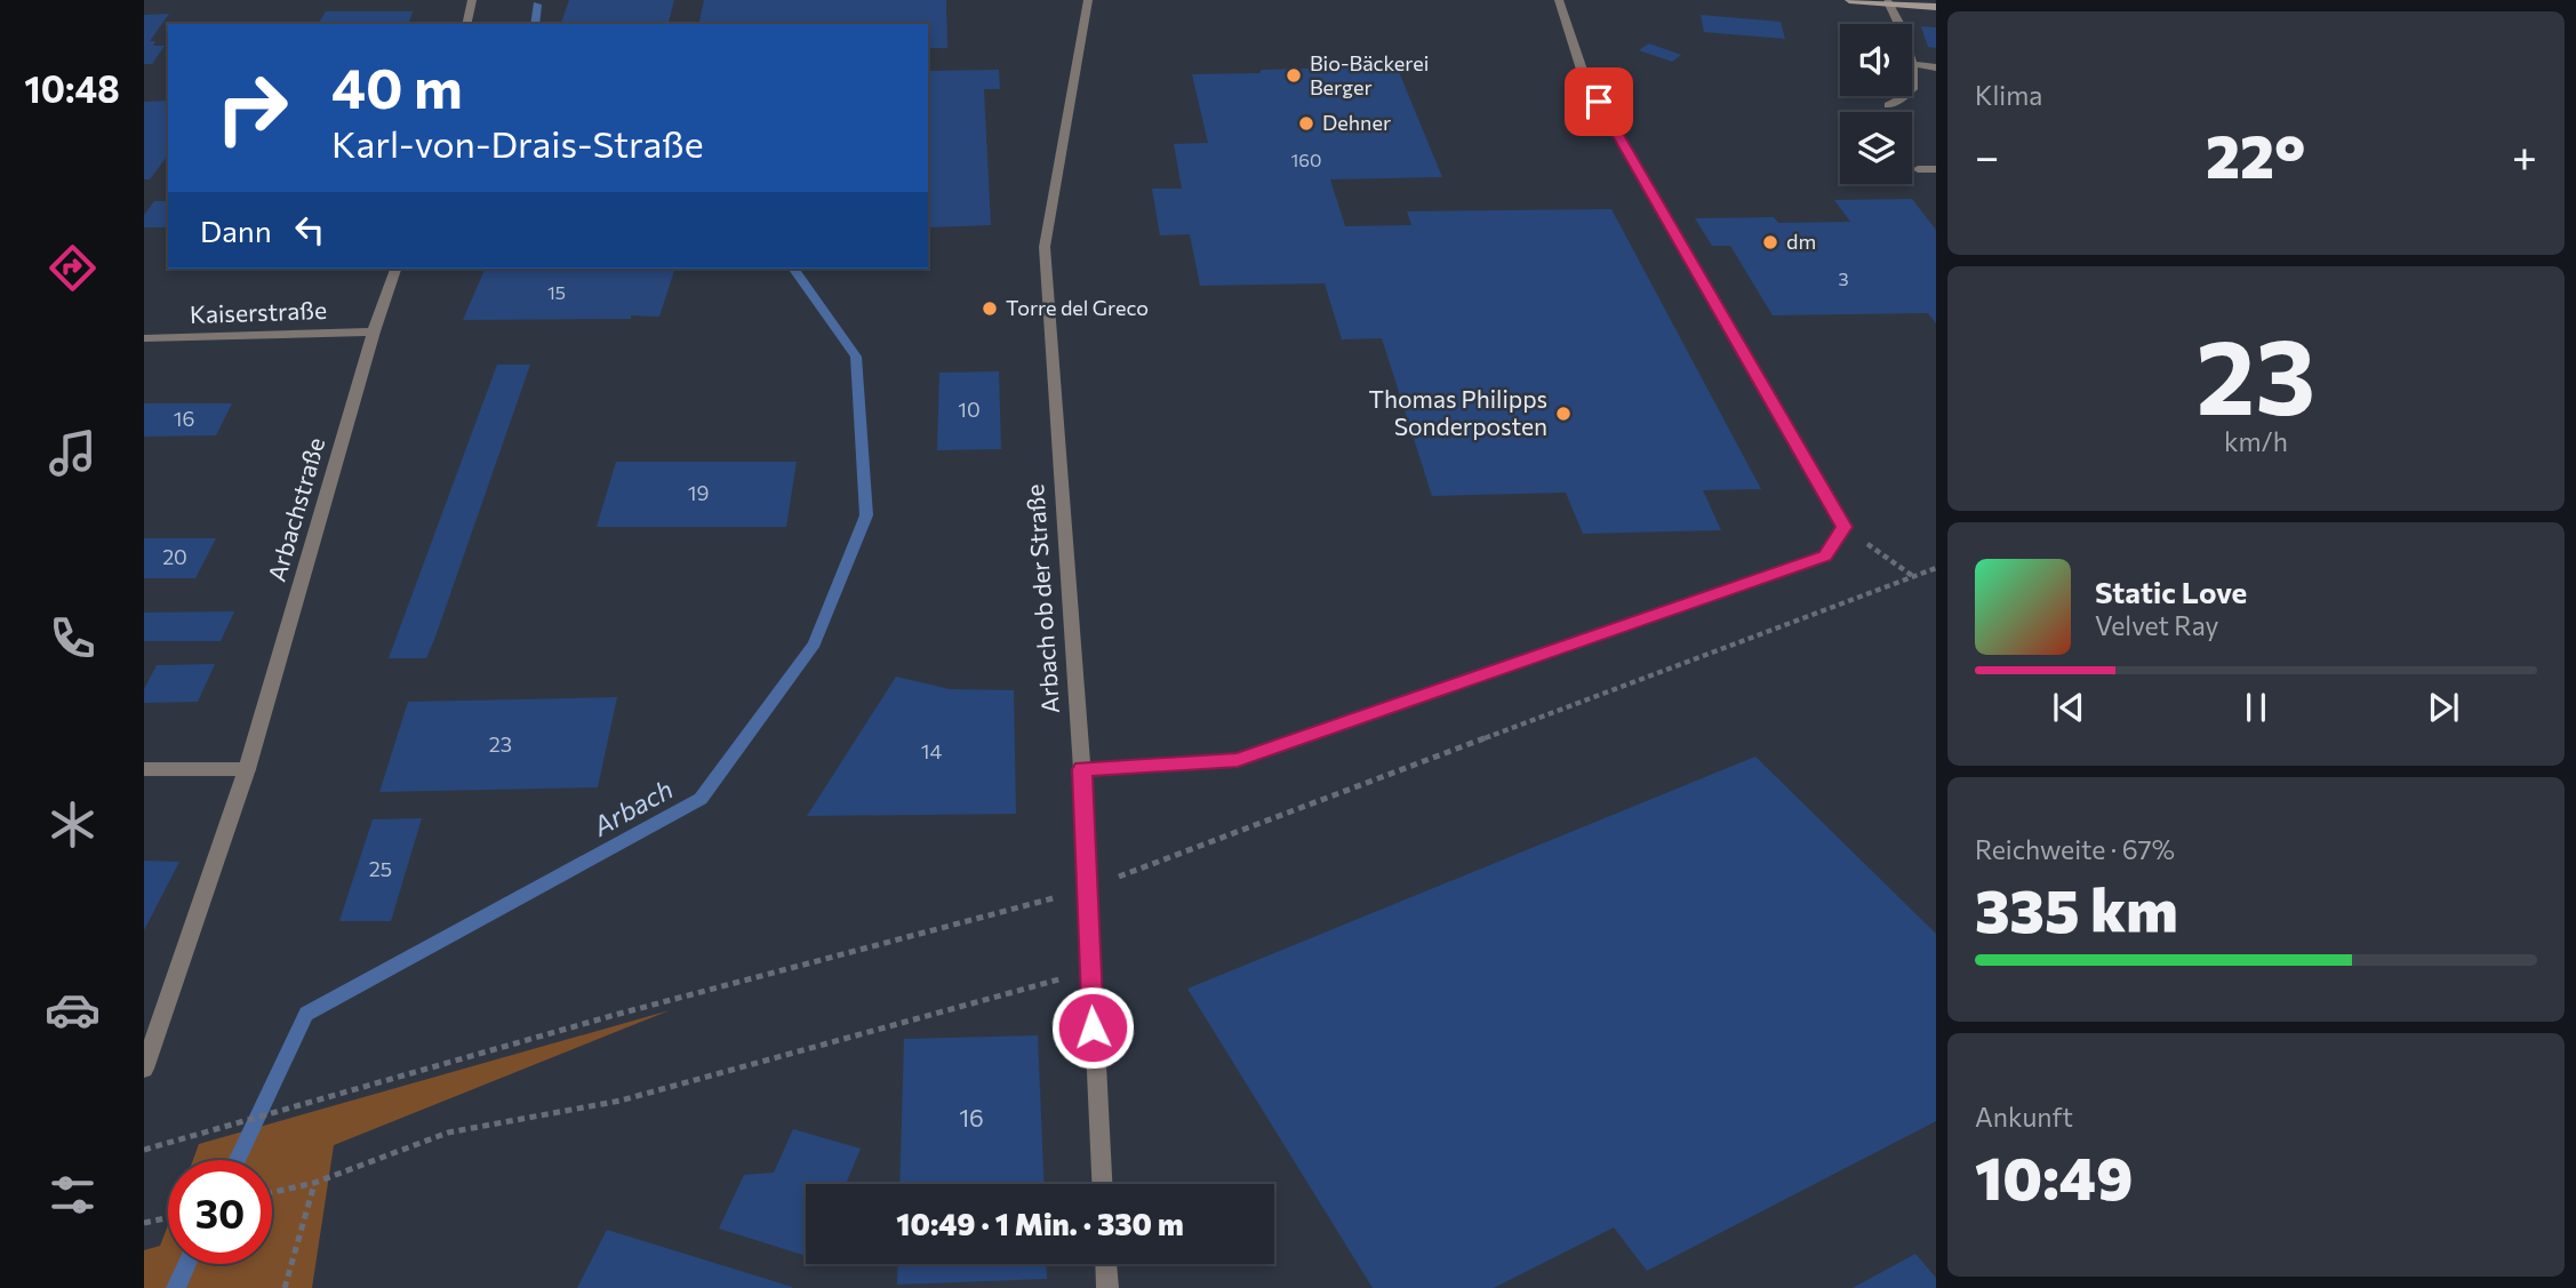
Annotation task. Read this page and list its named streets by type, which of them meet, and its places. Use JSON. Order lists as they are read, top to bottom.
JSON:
{
  "streets": {
    "street": ["Kaiserstraße", "Arbachstraße", "Arbach ob der Straße"]
  },
  "crossings": [
    ["Kaiserstraße", "Arbachstraße"]
  ],
  "water": ["Arbach"],
  "places": [
    "Bio-Bäckerei Berger",
    "Dehner",
    "dm",
    "Torre del Greco",
    "Thomas Philipps Sonderposten"
  ],
  "house_numbers": [
    "160",
    "3",
    "15",
    "10",
    "16",
    "19",
    "20",
    "23",
    "14",
    "25",
    "16"
  ],
  "page": {
    "tabs": "10:48",
    "tile": [
      "Klima",
      ["23", "km/h"],
      ["Reichweite · 67%", "335 km"],
      ["Ankunft", "10:49"]
    ],
    "turn": ["40 m", "Karl-von-Drais-Straße"],
    "heat": ["−", "22°", "+"],
    "then": "Dann",
    "song": ["Static Love", "Velvet Ray"],
    "limit": "30",
    "trip": "10:49 · 1 Min. · 330 m"
  }
}
